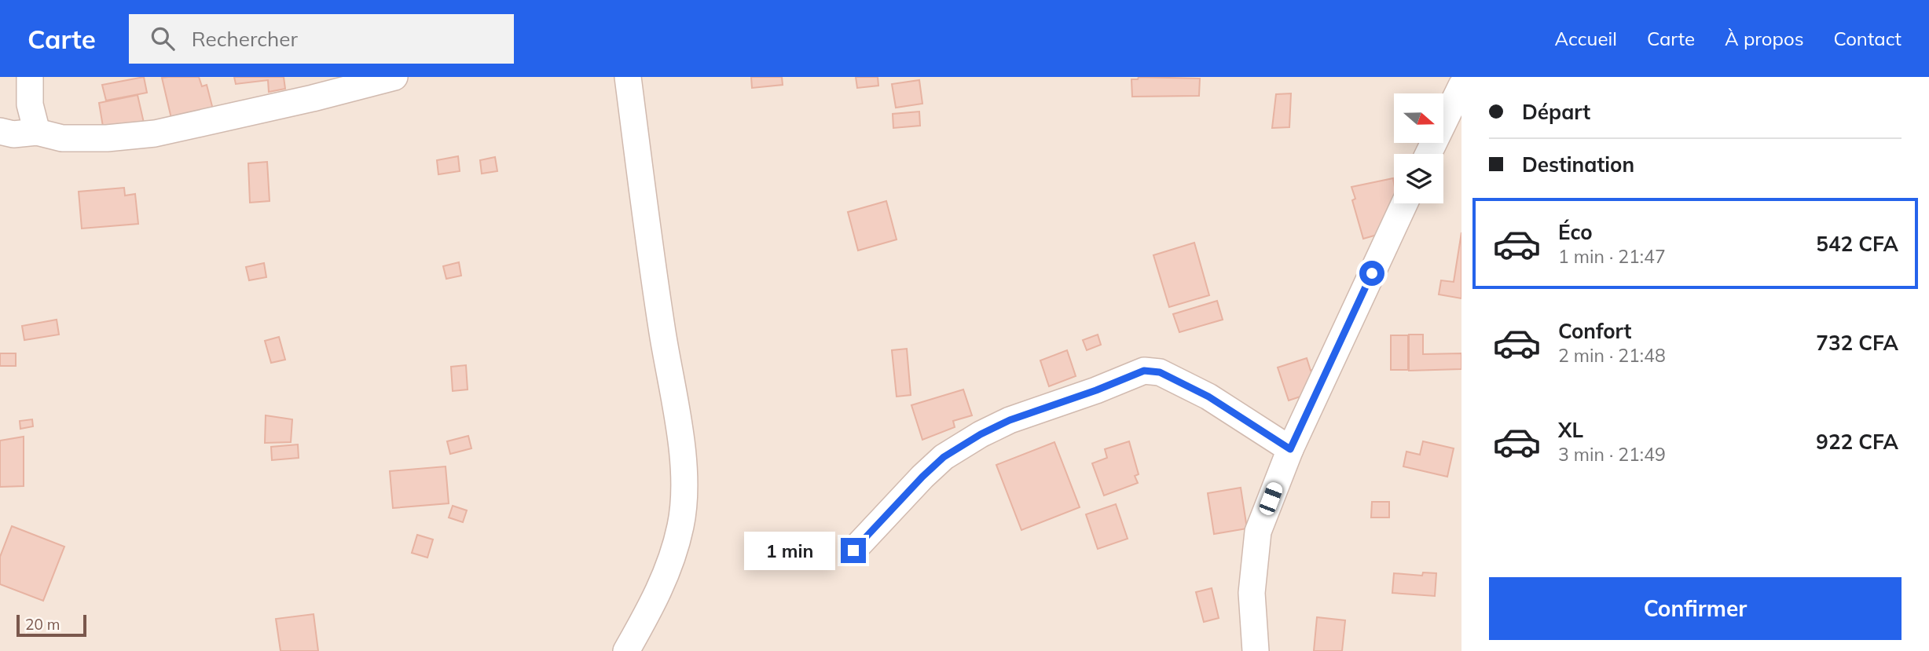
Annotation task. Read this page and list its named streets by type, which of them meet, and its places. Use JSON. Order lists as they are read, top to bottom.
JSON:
{
  "scale_bar": "20 m",
  "north": "right",
  "page": {
    "header": "Carte",
    "search": "Rechercher",
    "nav": [
      "Accueil",
      "Carte",
      "À propos",
      "Contact"
    ],
    "banner": ["Départ", "Destination"],
    "list": [
      {
        "name": "Éco",
        "note": "1 min · 21:47",
        "value": "542 CFA"
      },
      {
        "name": "Confort",
        "note": "2 min · 21:48",
        "value": "732 CFA"
      },
      {
        "name": "XL",
        "note": "3 min · 21:49",
        "value": "922 CFA"
      }
    ],
    "bubble": "1 min",
    "buttons": "Confirmer",
    "scale": "20 m"
  }
}
